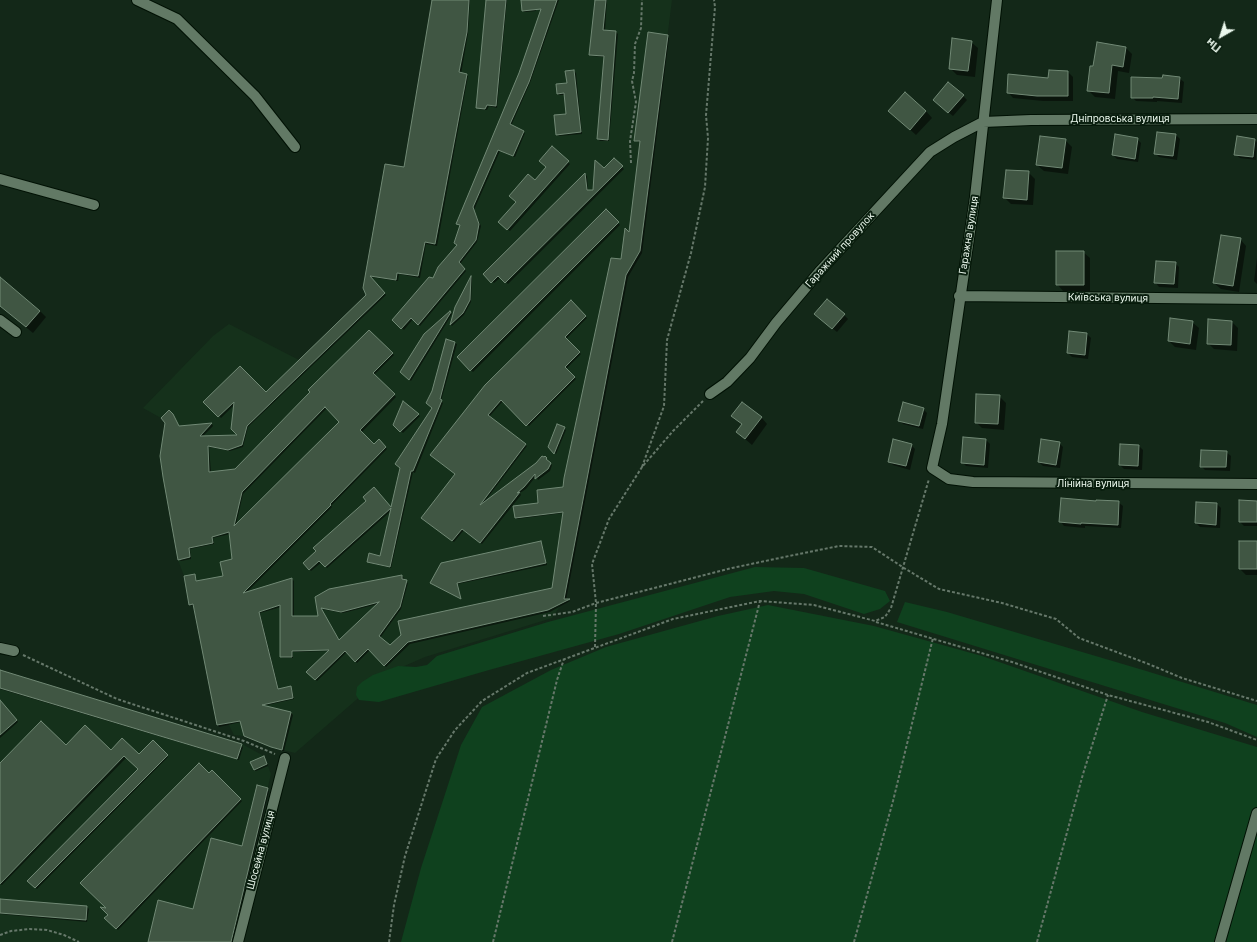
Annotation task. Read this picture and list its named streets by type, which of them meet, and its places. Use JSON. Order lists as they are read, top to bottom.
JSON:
{
  "streets": {
    "street": [
      "Дніпровська вулиця",
      "Гаражна вулиця",
      "Гаражний провулок",
      "Київська вулиця",
      "Лінійна вулиця",
      "Шосейна вулиця"
    ]
  },
  "crossings": [
    ["Дніпровська вулиця", "Гаражна вулиця"],
    ["Дніпровська вулиця", "Гаражний провулок"],
    ["Гаражна вулиця", "Гаражний провулок"],
    ["Гаражна вулиця", "Київська вулиця"],
    ["Гаражна вулиця", "Лінійна вулиця"]
  ],
  "north": "bottom left"
}
